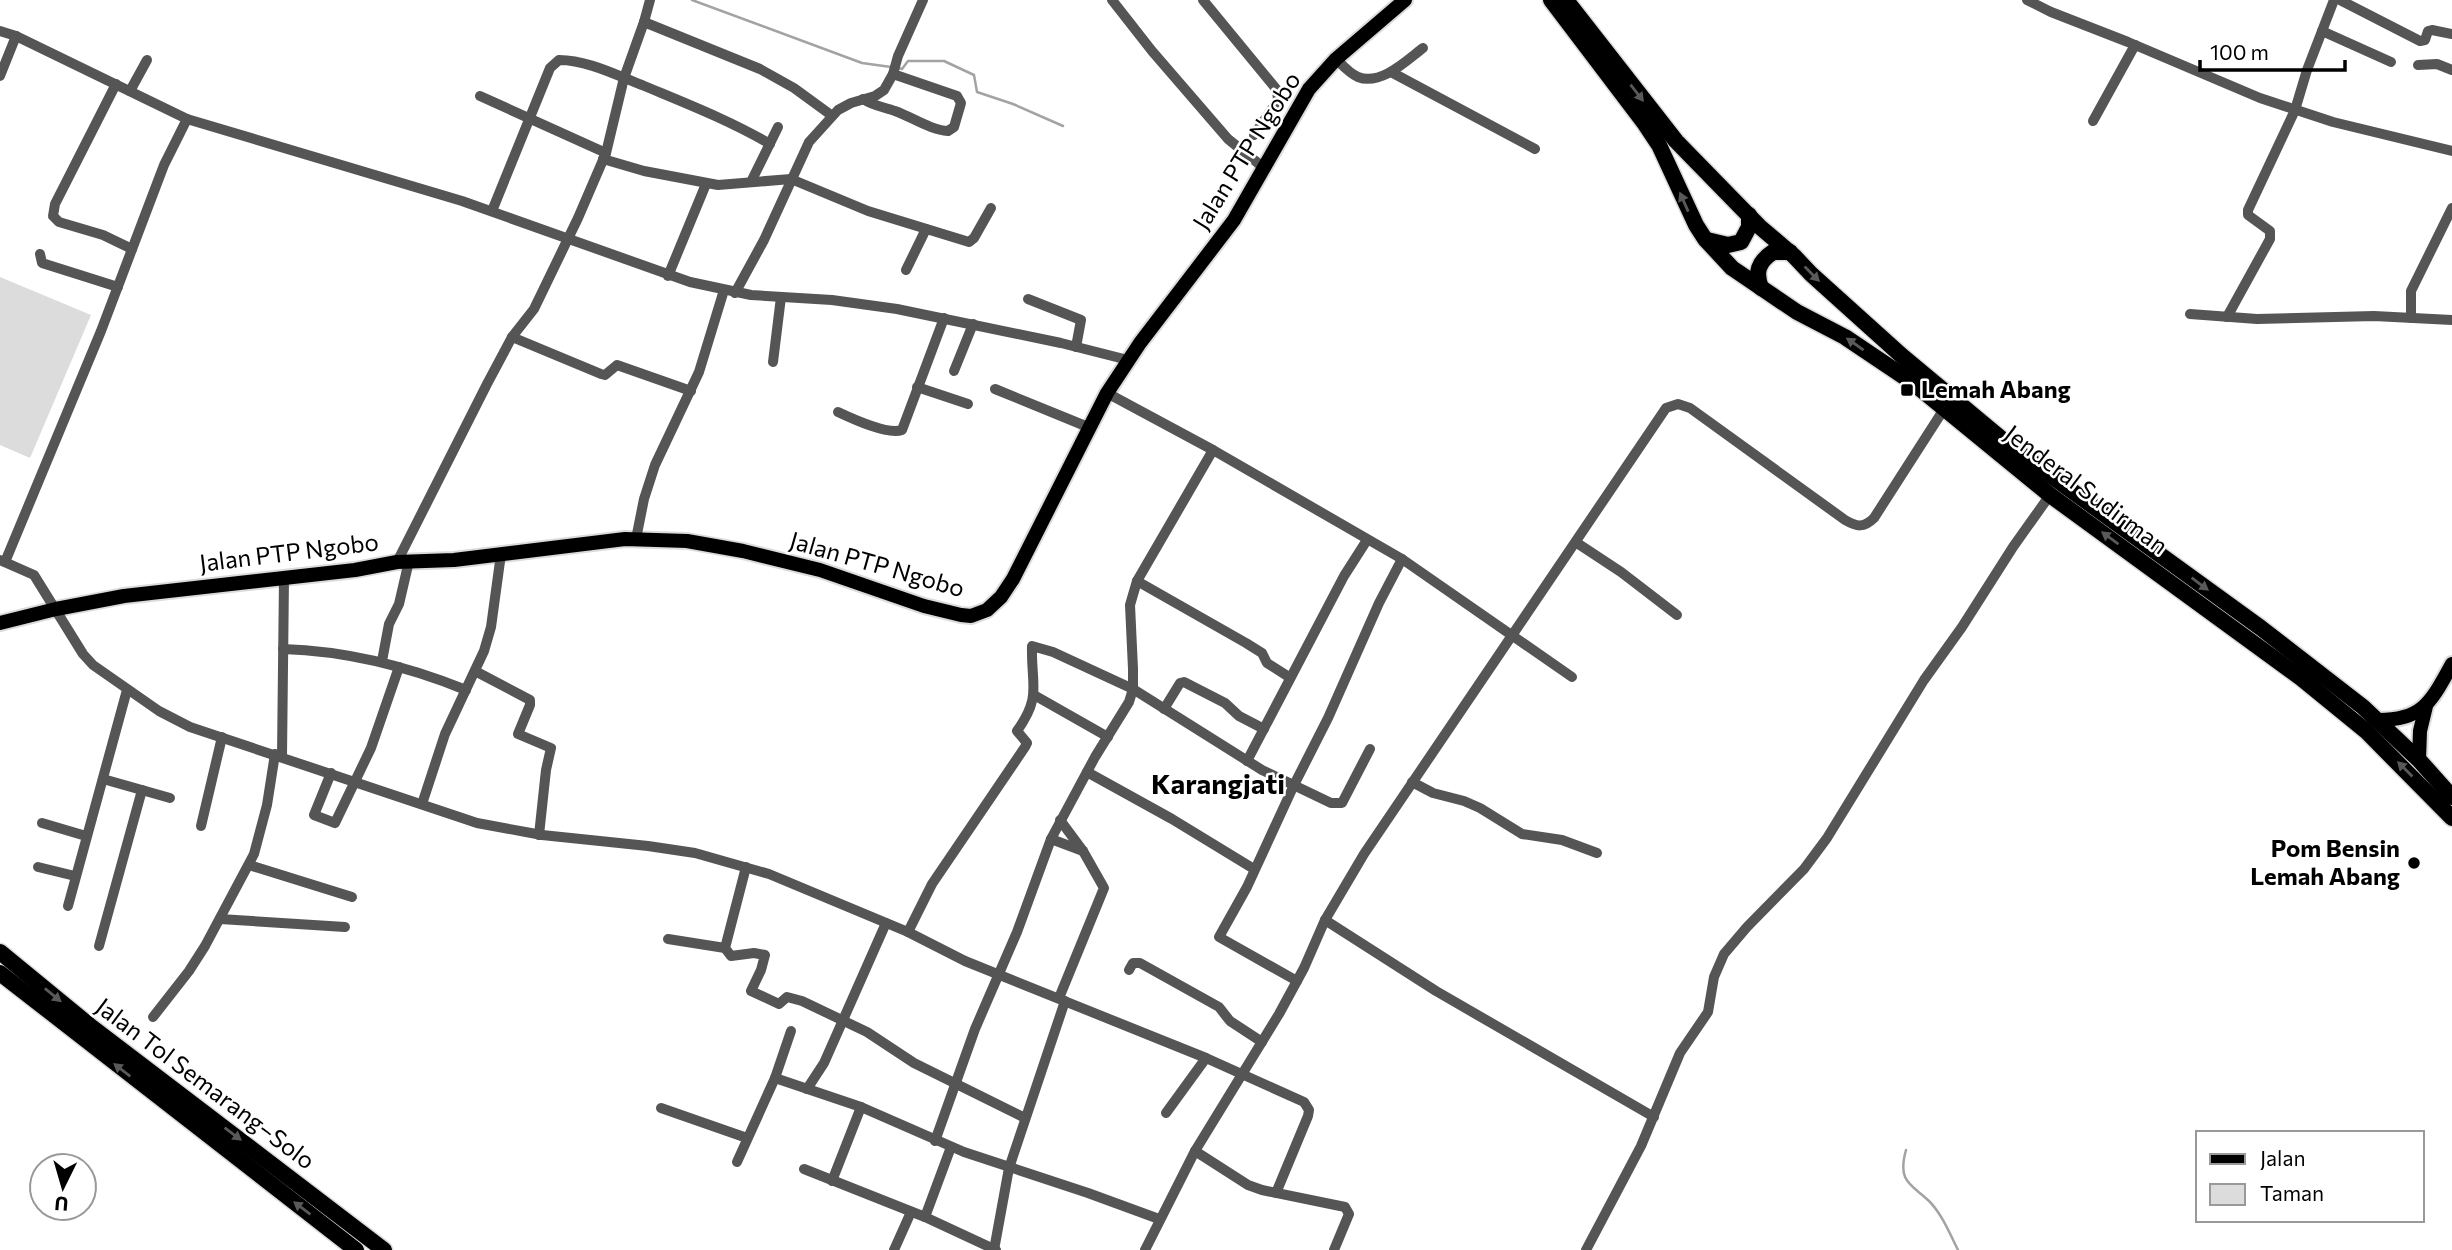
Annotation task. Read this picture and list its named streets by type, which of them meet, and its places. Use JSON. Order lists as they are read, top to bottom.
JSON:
{
  "streets": {
    "highway": ["Jenderal Sudirman", "Jalan Tol Semarang–Solo"],
    "main road": ["Jalan PTP Ngobo"]
  },
  "districts": ["Karangjati"],
  "places": {
    "transit": ["Lemah Abang"],
    "other": ["Pom Bensin Lemah Abang"]
  },
  "legend": ["Jalan", "Taman"],
  "scale_bar": "100 m",
  "north": "bottom"
}
